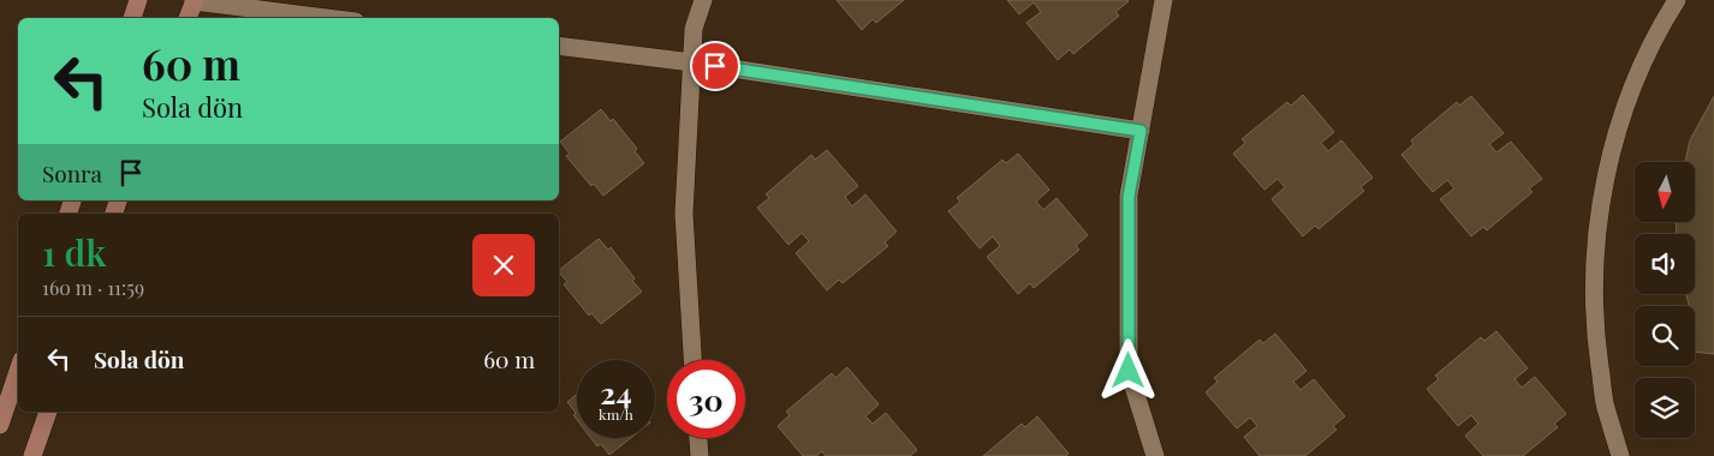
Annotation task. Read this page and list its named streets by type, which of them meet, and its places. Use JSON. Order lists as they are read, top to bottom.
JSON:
{
  "north": "bottom",
  "page": {
    "turn": ["60 m", "Sola dön"],
    "then": "Sonra",
    "heading": ["1 dk", "160 m · 11:59"],
    "list": [
      {
        "name": "Sola dön",
        "value": "60 m"
      }
    ],
    "speed": "24 km/h",
    "limit": "30"
  }
}
